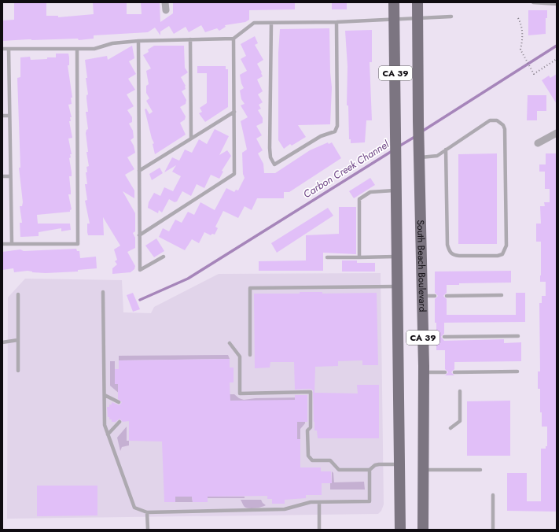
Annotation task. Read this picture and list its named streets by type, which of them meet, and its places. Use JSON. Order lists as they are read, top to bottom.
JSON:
{
  "streets": {
    "main road": ["CA 39", "South Beach Boulevard"]
  },
  "water": ["Carbon Creek Channel"]
}
